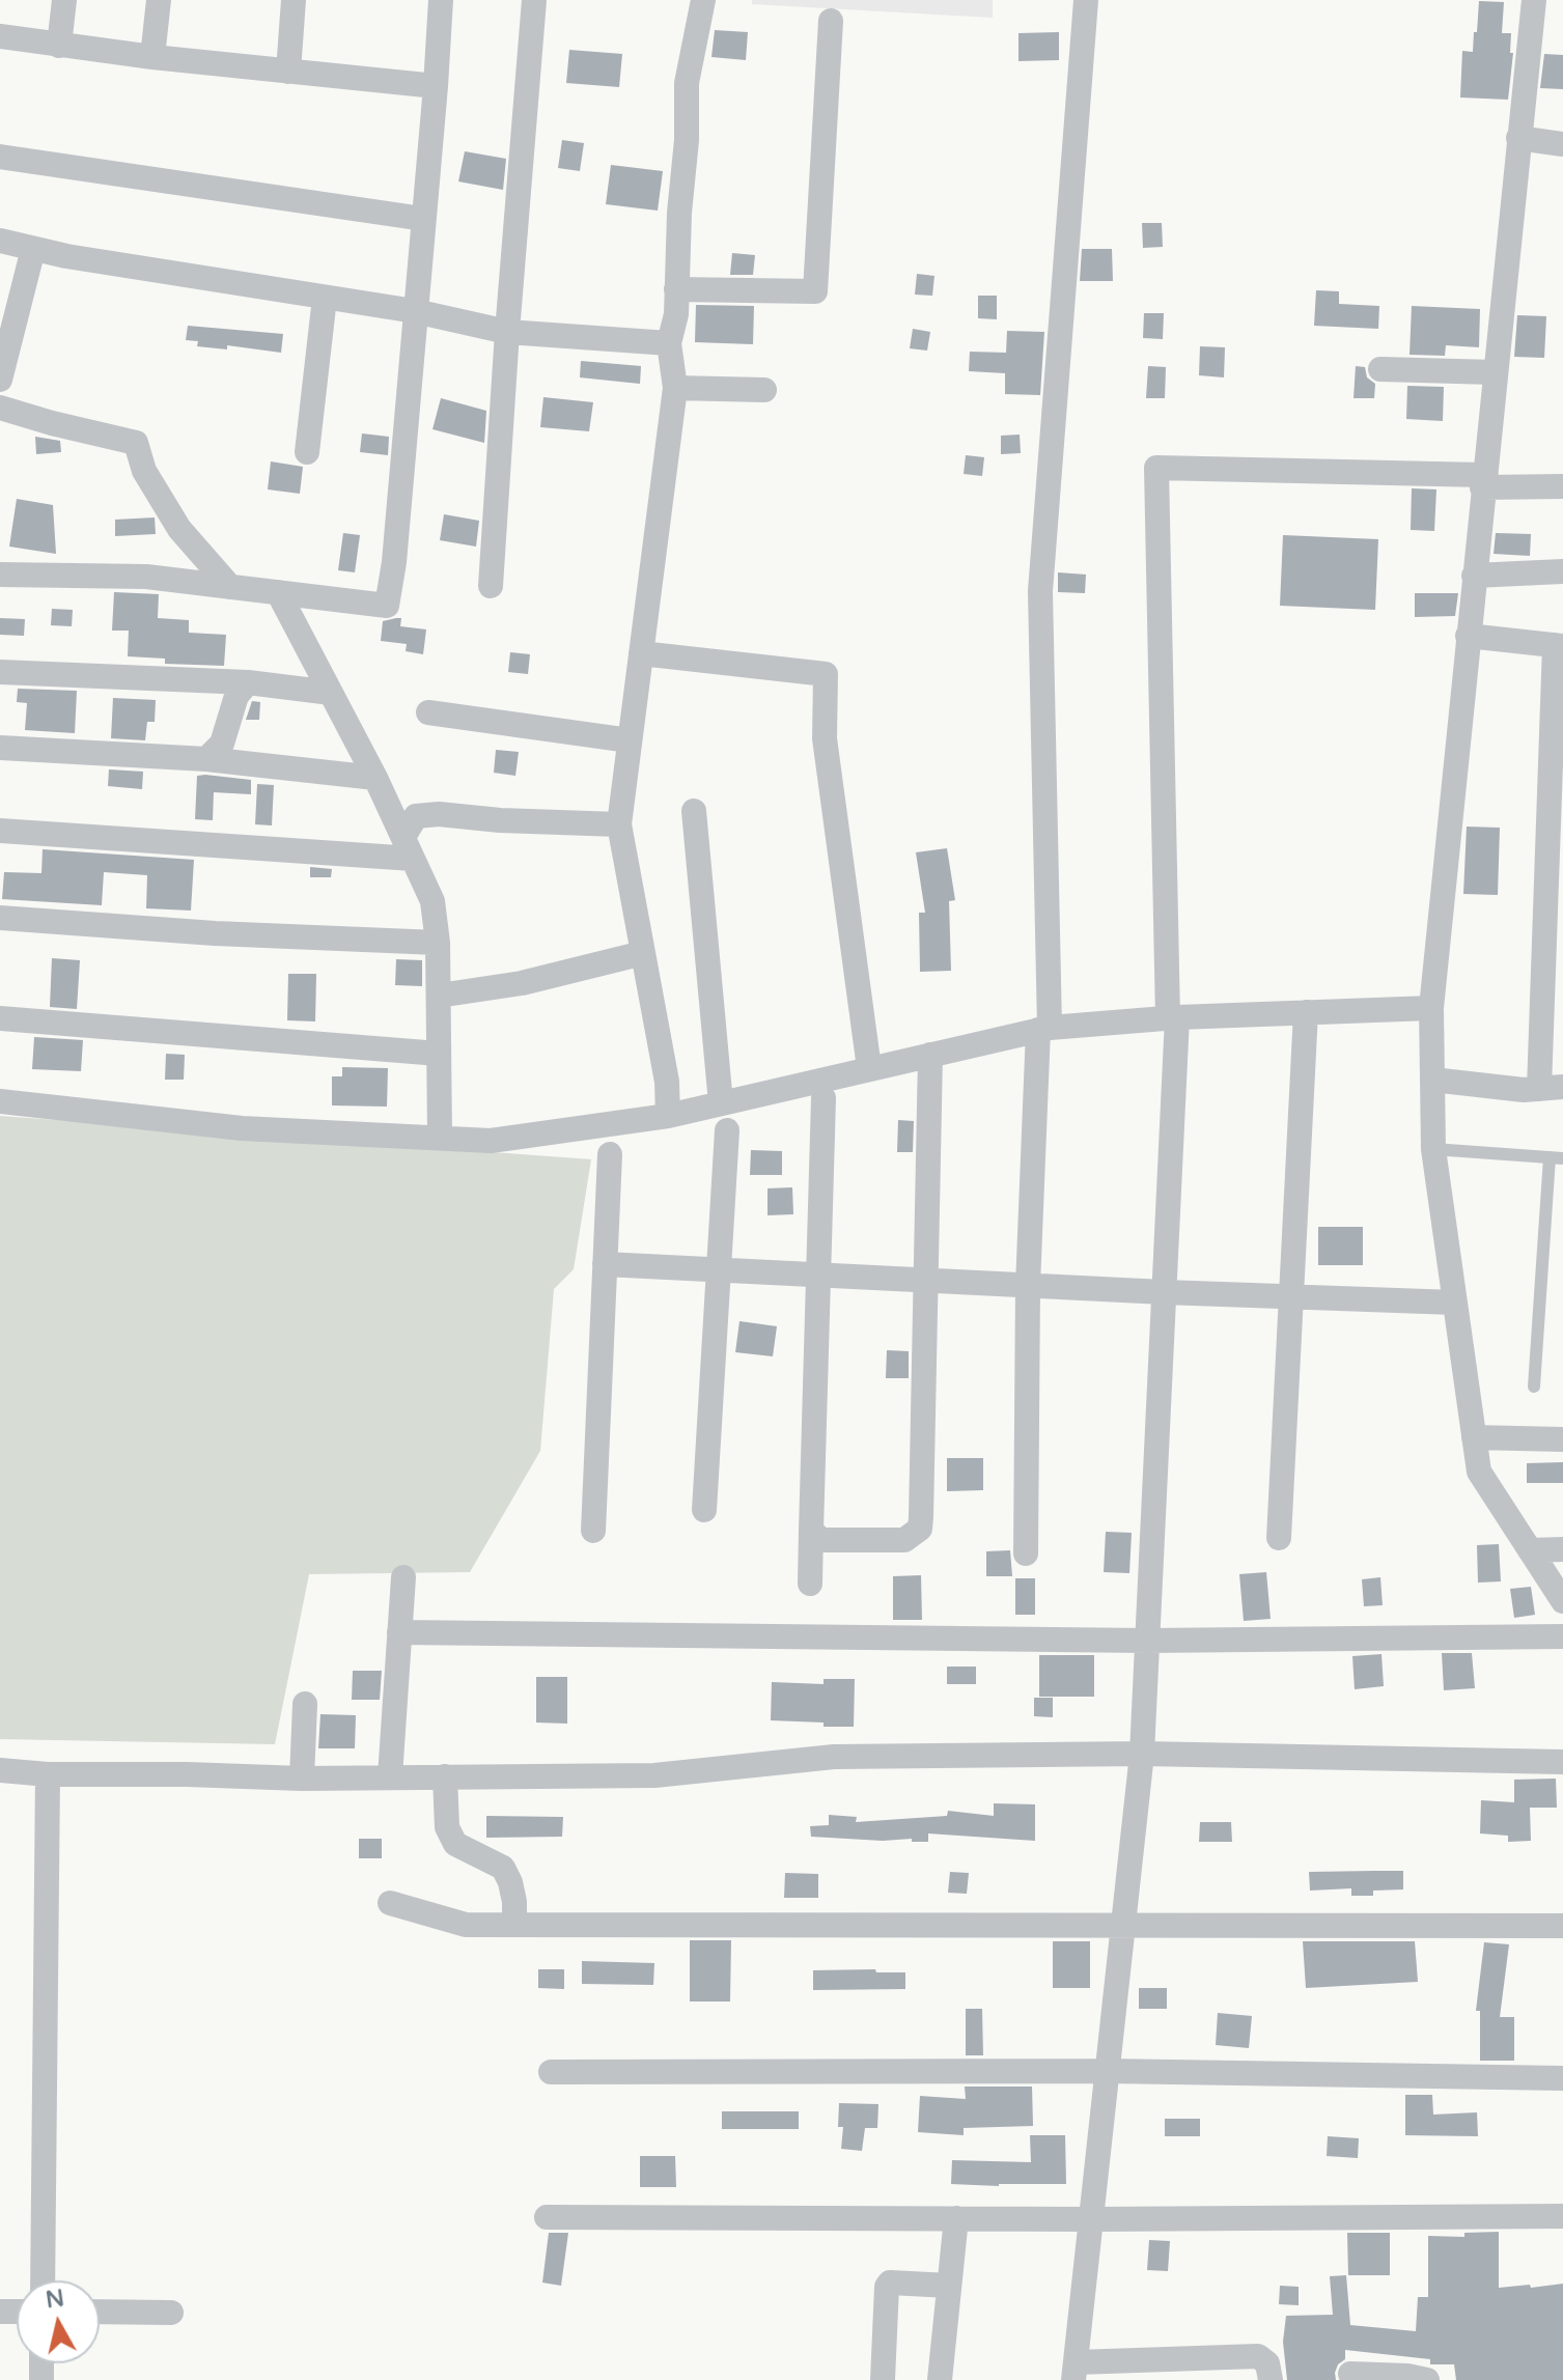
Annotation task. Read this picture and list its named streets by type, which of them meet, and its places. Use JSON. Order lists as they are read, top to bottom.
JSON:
{
  "north": "top"
}
